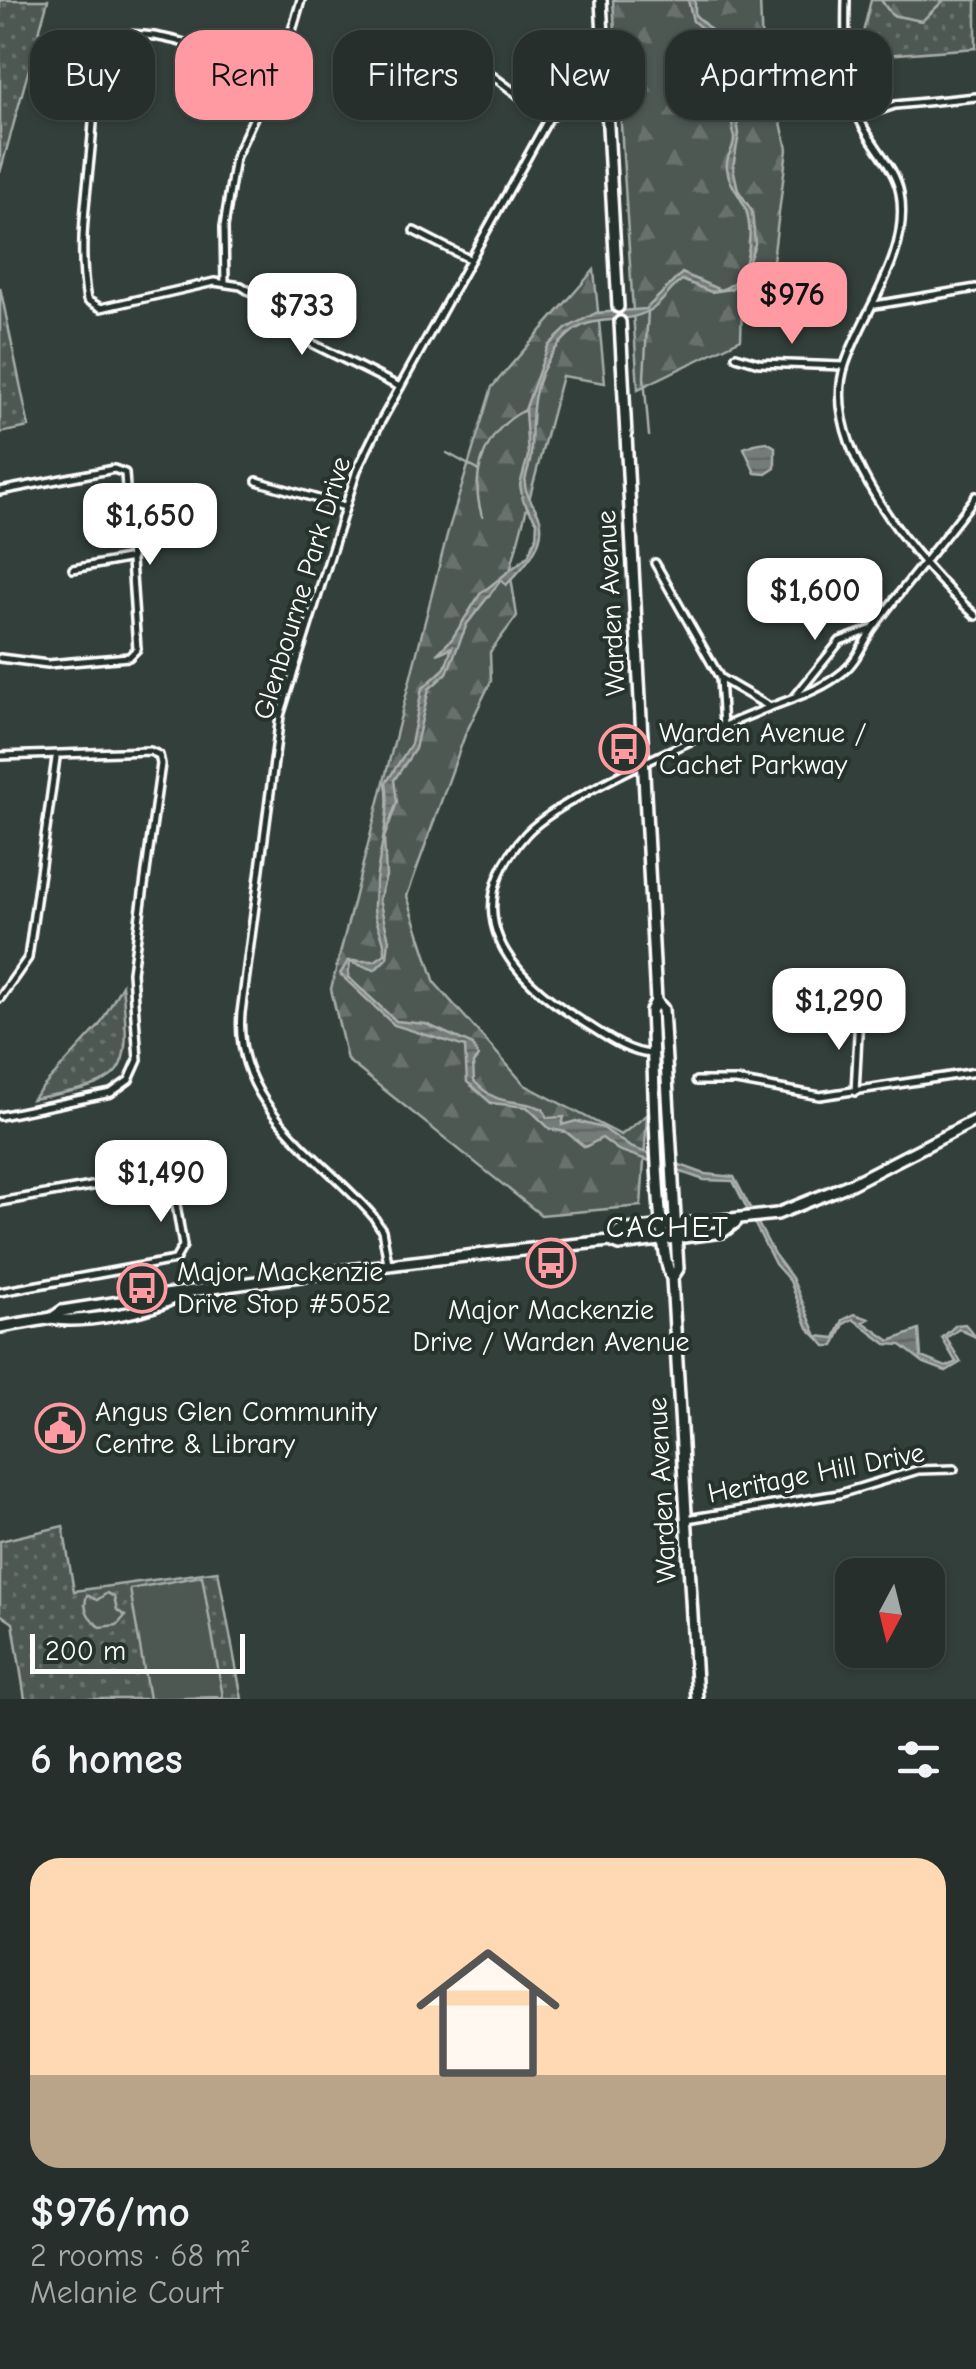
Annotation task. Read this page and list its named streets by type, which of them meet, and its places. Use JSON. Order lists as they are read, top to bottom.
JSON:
{
  "streets": {
    "main road": ["Warden Avenue"],
    "street": ["Glenbourne Park Drive", "Heritage Hill Drive"]
  },
  "crossings": [
    ["Warden Avenue", "Heritage Hill Drive"]
  ],
  "districts": ["CACHET"],
  "places": {
    "bus stop": ["Warden Avenue / Cachet Parkway", "Major Mackenzie Drive / Warden Avenue", "Major Mackenzie Drive Stop #5052"],
    "public building": ["Angus Glen Community Centre & Library"]
  },
  "scale_bar": "200 m",
  "north": "bottom",
  "page": {
    "chip": [
      "Buy",
      "Rent",
      "Filters",
      "New",
      "Apartment"
    ],
    "price": [
      "$976",
      "$733",
      "$1,650",
      "$1,600",
      "$1,290",
      "$1,490"
    ],
    "scale": "200 m",
    "heading": "6 homes",
    "list": [
      {
        "name": "$976/mo",
        "note": "2 rooms · 68 m² · Melanie Court"
      }
    ]
  }
}
